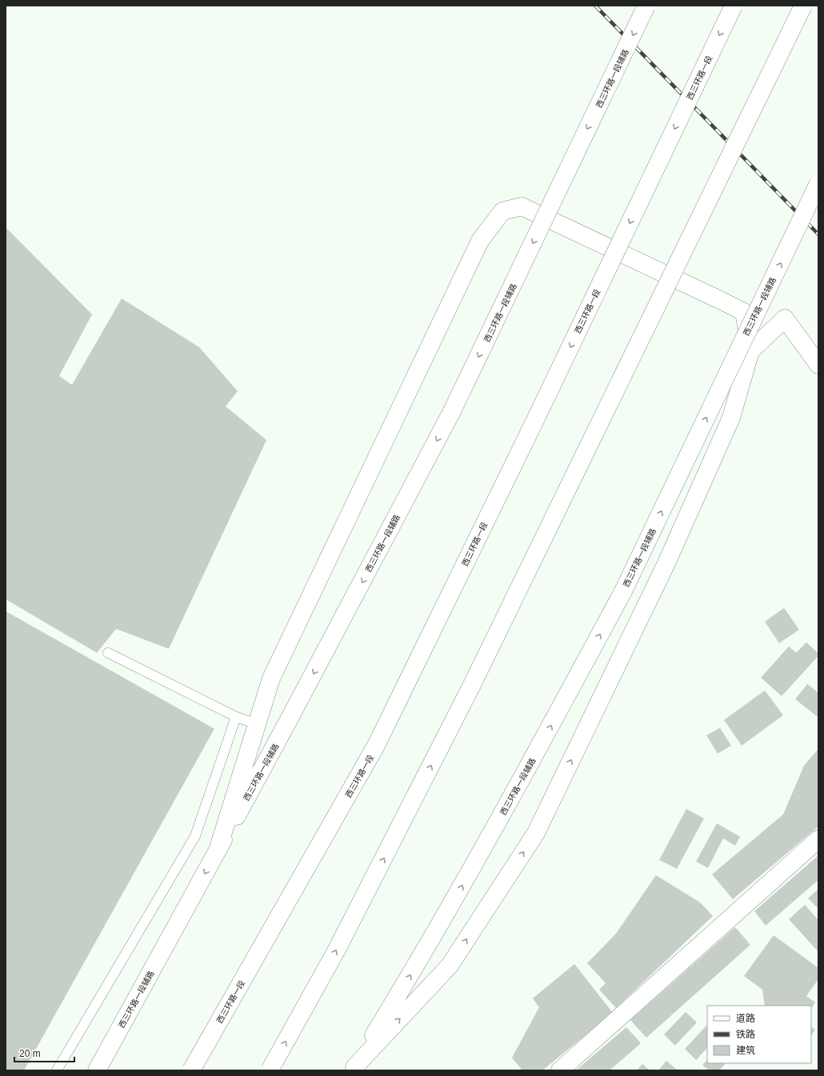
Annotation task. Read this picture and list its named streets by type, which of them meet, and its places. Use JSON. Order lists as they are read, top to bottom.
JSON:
{
  "streets": {
    "main road": ["西三环路一段", "西三环路一段辅路"]
  },
  "legend": ["道路", "铁路", "建筑"],
  "scale_bar": "20 m"
}
